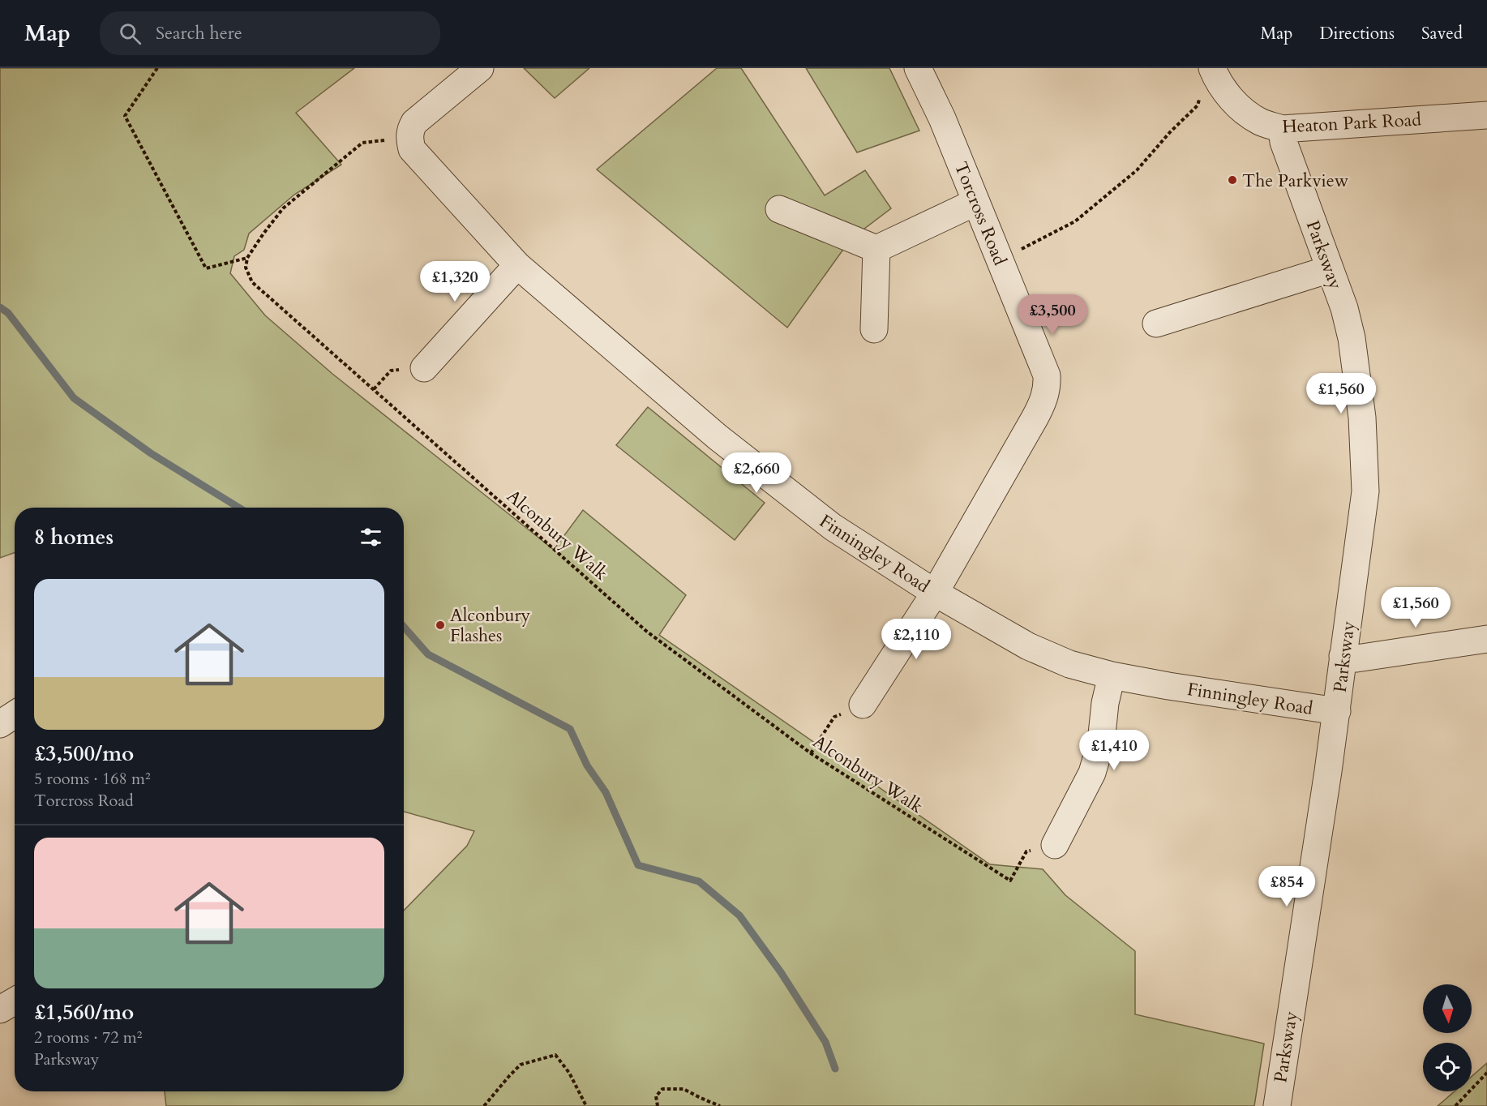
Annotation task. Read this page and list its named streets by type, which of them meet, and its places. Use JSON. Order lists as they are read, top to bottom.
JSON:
{
  "streets": {
    "street": [
      "Heaton Park Road",
      "Torcross Road",
      "Parksway",
      "Finningley Road"
    ],
    "path": ["Alconbury Walk"]
  },
  "crossings": [
    ["Heaton Park Road", "Parksway"],
    ["Torcross Road", "Finningley Road"],
    ["Parksway", "Finningley Road"]
  ],
  "places": ["The Parkview", "Alconbury Flashes"],
  "north": "bottom",
  "page": {
    "header": "Map",
    "search": "Search here",
    "nav": ["Map", "Directions", "Saved"],
    "price": [
      "£1,320",
      "£3,500",
      "£1,560",
      "£2,660",
      "£1,560",
      "£2,110",
      "£1,410",
      "£854"
    ],
    "heading": "8 homes",
    "list": [
      {
        "name": "£3,500/mo",
        "note": "5 rooms · 168 m² · Torcross Road"
      },
      {
        "name": "£1,560/mo",
        "note": "2 rooms · 72 m² · Parksway"
      }
    ]
  }
}
